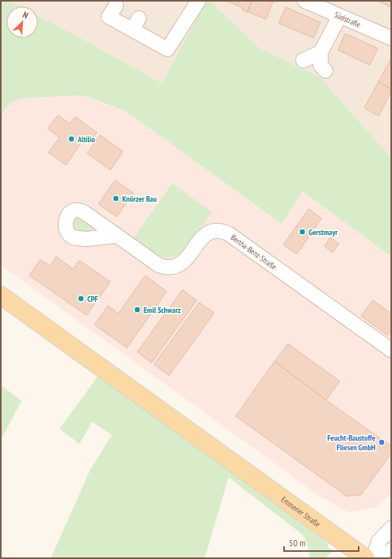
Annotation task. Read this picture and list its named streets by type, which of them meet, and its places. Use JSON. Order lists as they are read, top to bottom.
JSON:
{
  "streets": {
    "main road": ["Emmener Straße"],
    "street": ["Südstraße", "Bertha-Benz-Straße"]
  },
  "places": [
    "Altilio",
    "Knörzer Bau",
    "Gerstmayr",
    "CPF",
    "Emil Schwarz",
    "Feucht-Baustoffe Fliesen GmbH"
  ],
  "scale_bar": "50 m",
  "north": "top right"
}
